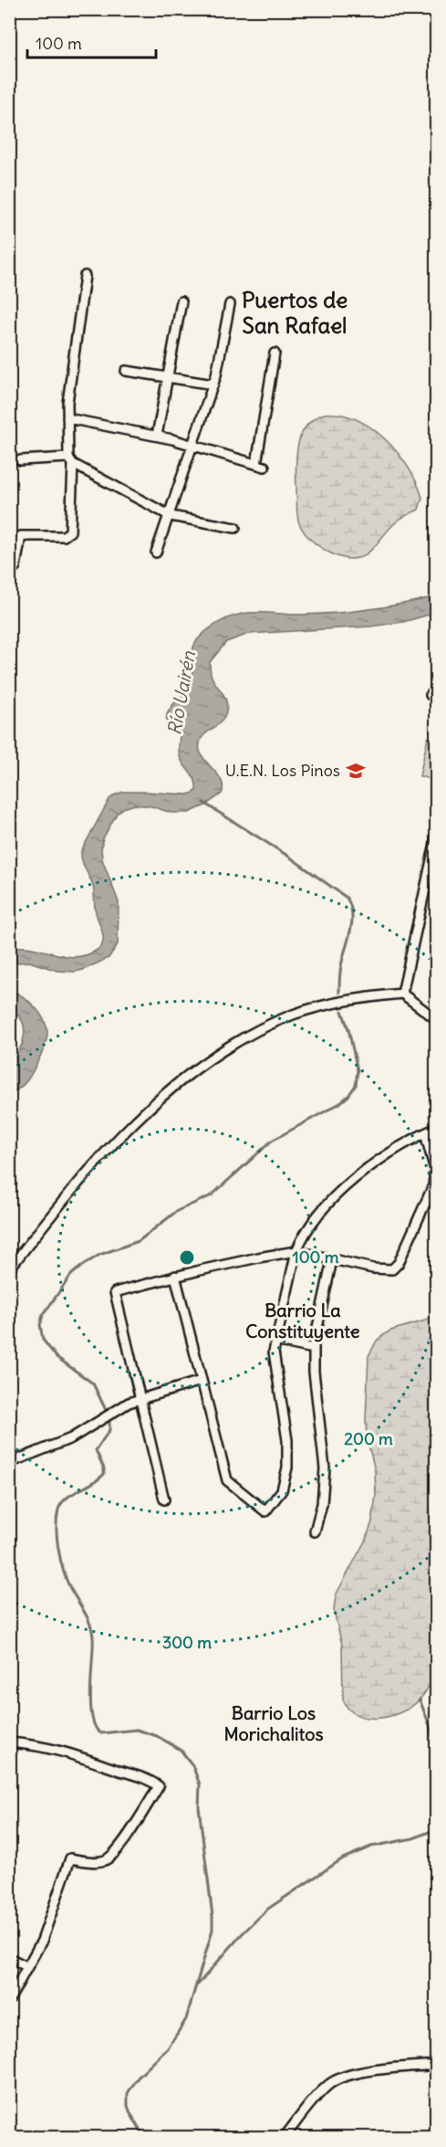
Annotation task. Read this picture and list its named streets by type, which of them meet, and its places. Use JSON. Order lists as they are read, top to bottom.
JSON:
{
  "districts": ["Puertos de San Rafael", "Barrio La Constituyente", "Barrio Los Morichalitos"],
  "water": ["Río Uairén"],
  "places": {
    "school or university": ["U.E.N. Los Pinos"]
  },
  "scale_bar": "100 m",
  "rings": ["100 m", "200 m", "300 m"]
}
